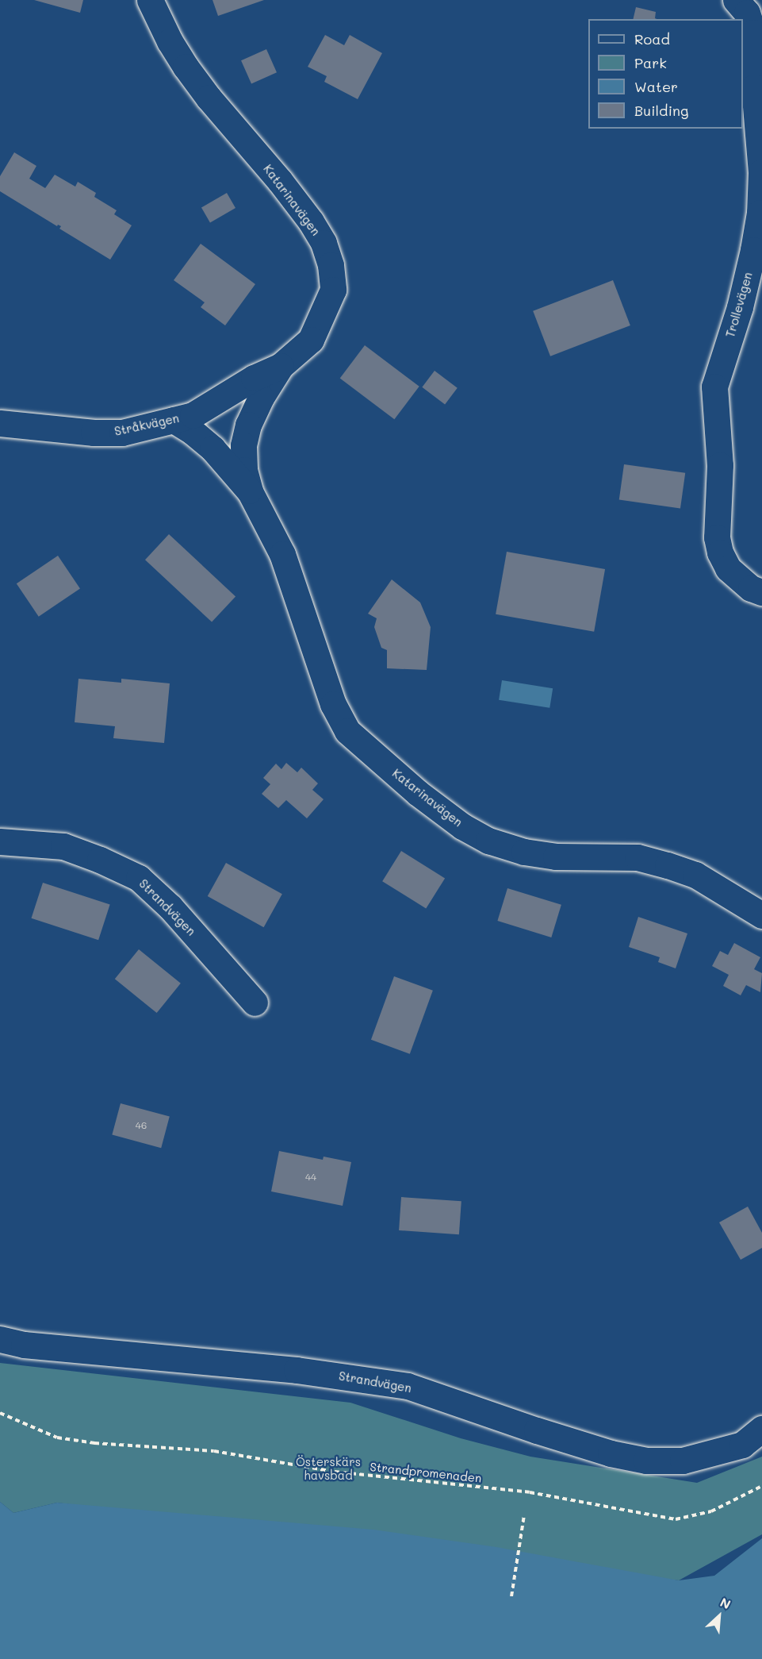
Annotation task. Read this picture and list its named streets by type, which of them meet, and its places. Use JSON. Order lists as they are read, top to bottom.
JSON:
{
  "streets": {
    "street": [
      "Katarinavägen",
      "Trollevägen",
      "Stråkvägen",
      "Strandvägen"
    ],
    "path": ["Strandpromenaden"]
  },
  "crossings": [
    ["Katarinavägen", "Stråkvägen"]
  ],
  "parks": ["Österskärs havsbad"],
  "house_numbers": ["46", "44"],
  "legend": [
    "Road",
    "Park",
    "Water",
    "Building"
  ],
  "north": "top right"
}
